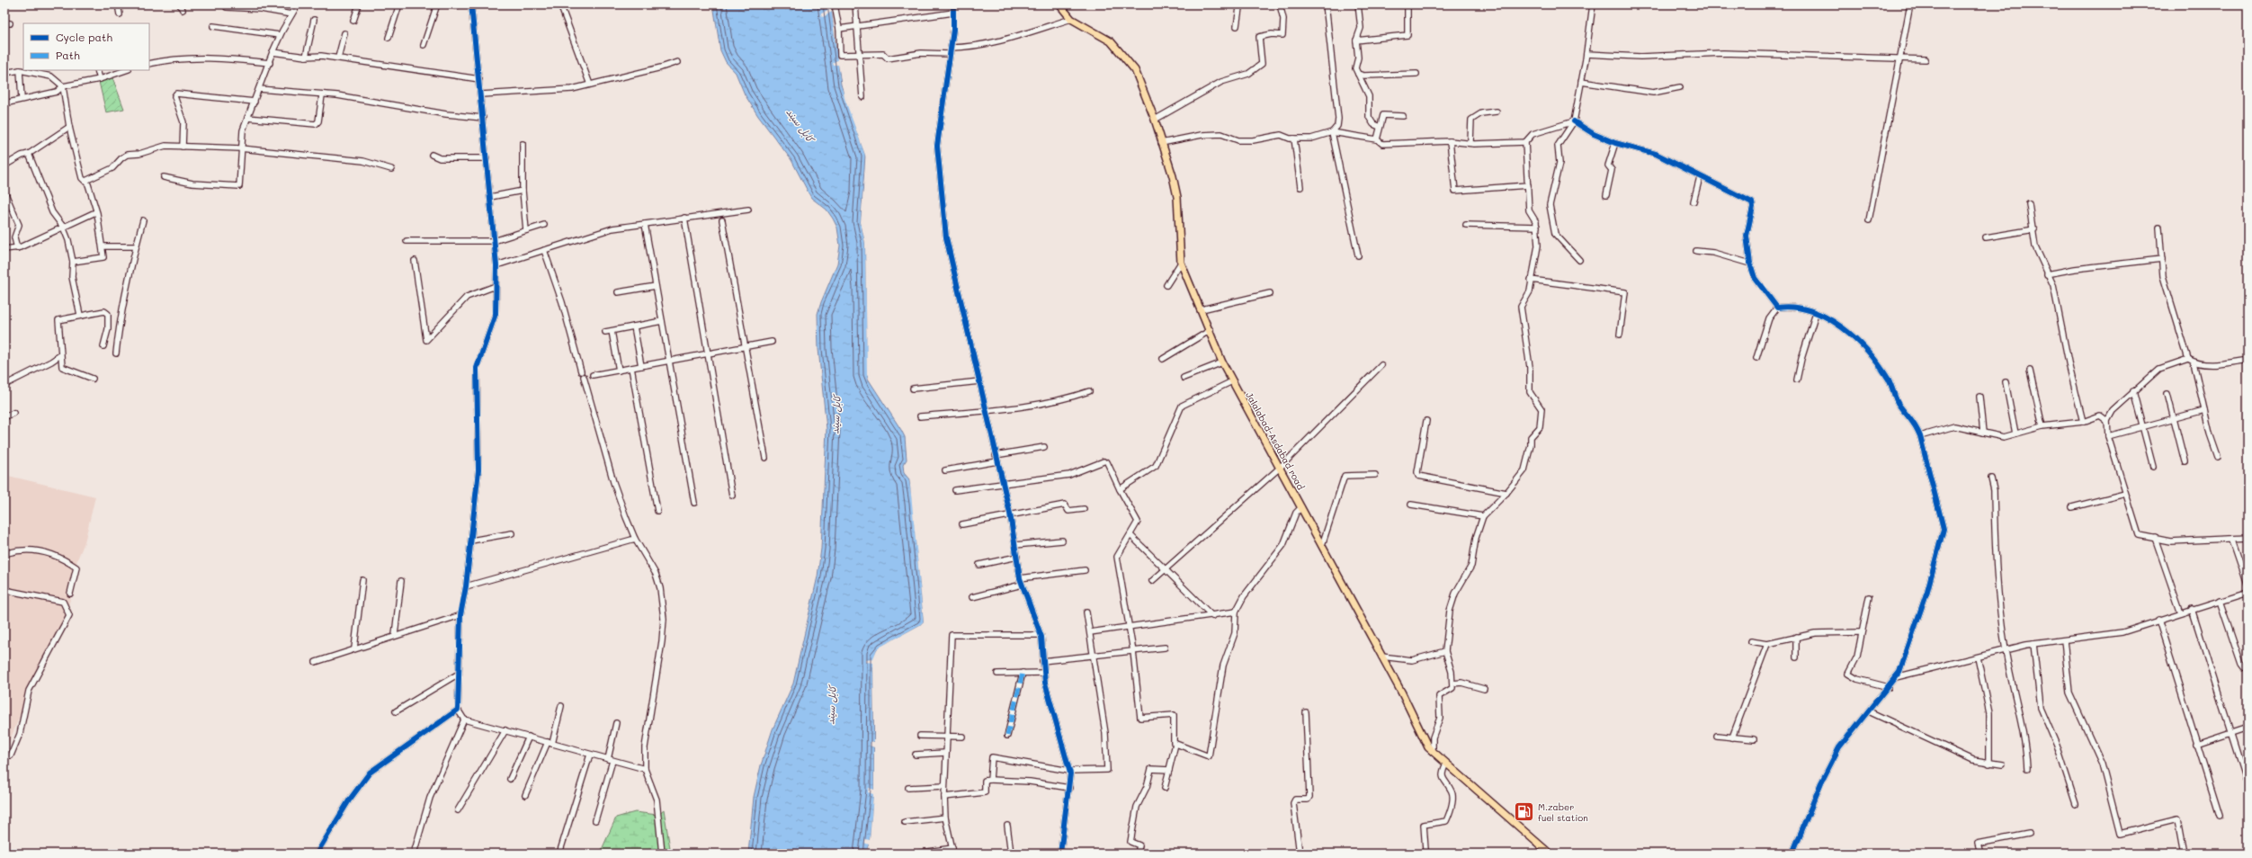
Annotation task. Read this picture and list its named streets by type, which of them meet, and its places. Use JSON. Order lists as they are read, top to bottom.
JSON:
{
  "streets": {
    "main road": ["Jalalabad-Asdabad road"]
  },
  "water": ["کابل سيند"],
  "places": {
    "fuel station": ["M.zaber fuel station"]
  },
  "legend": ["Cycle path", "Path"]
}
